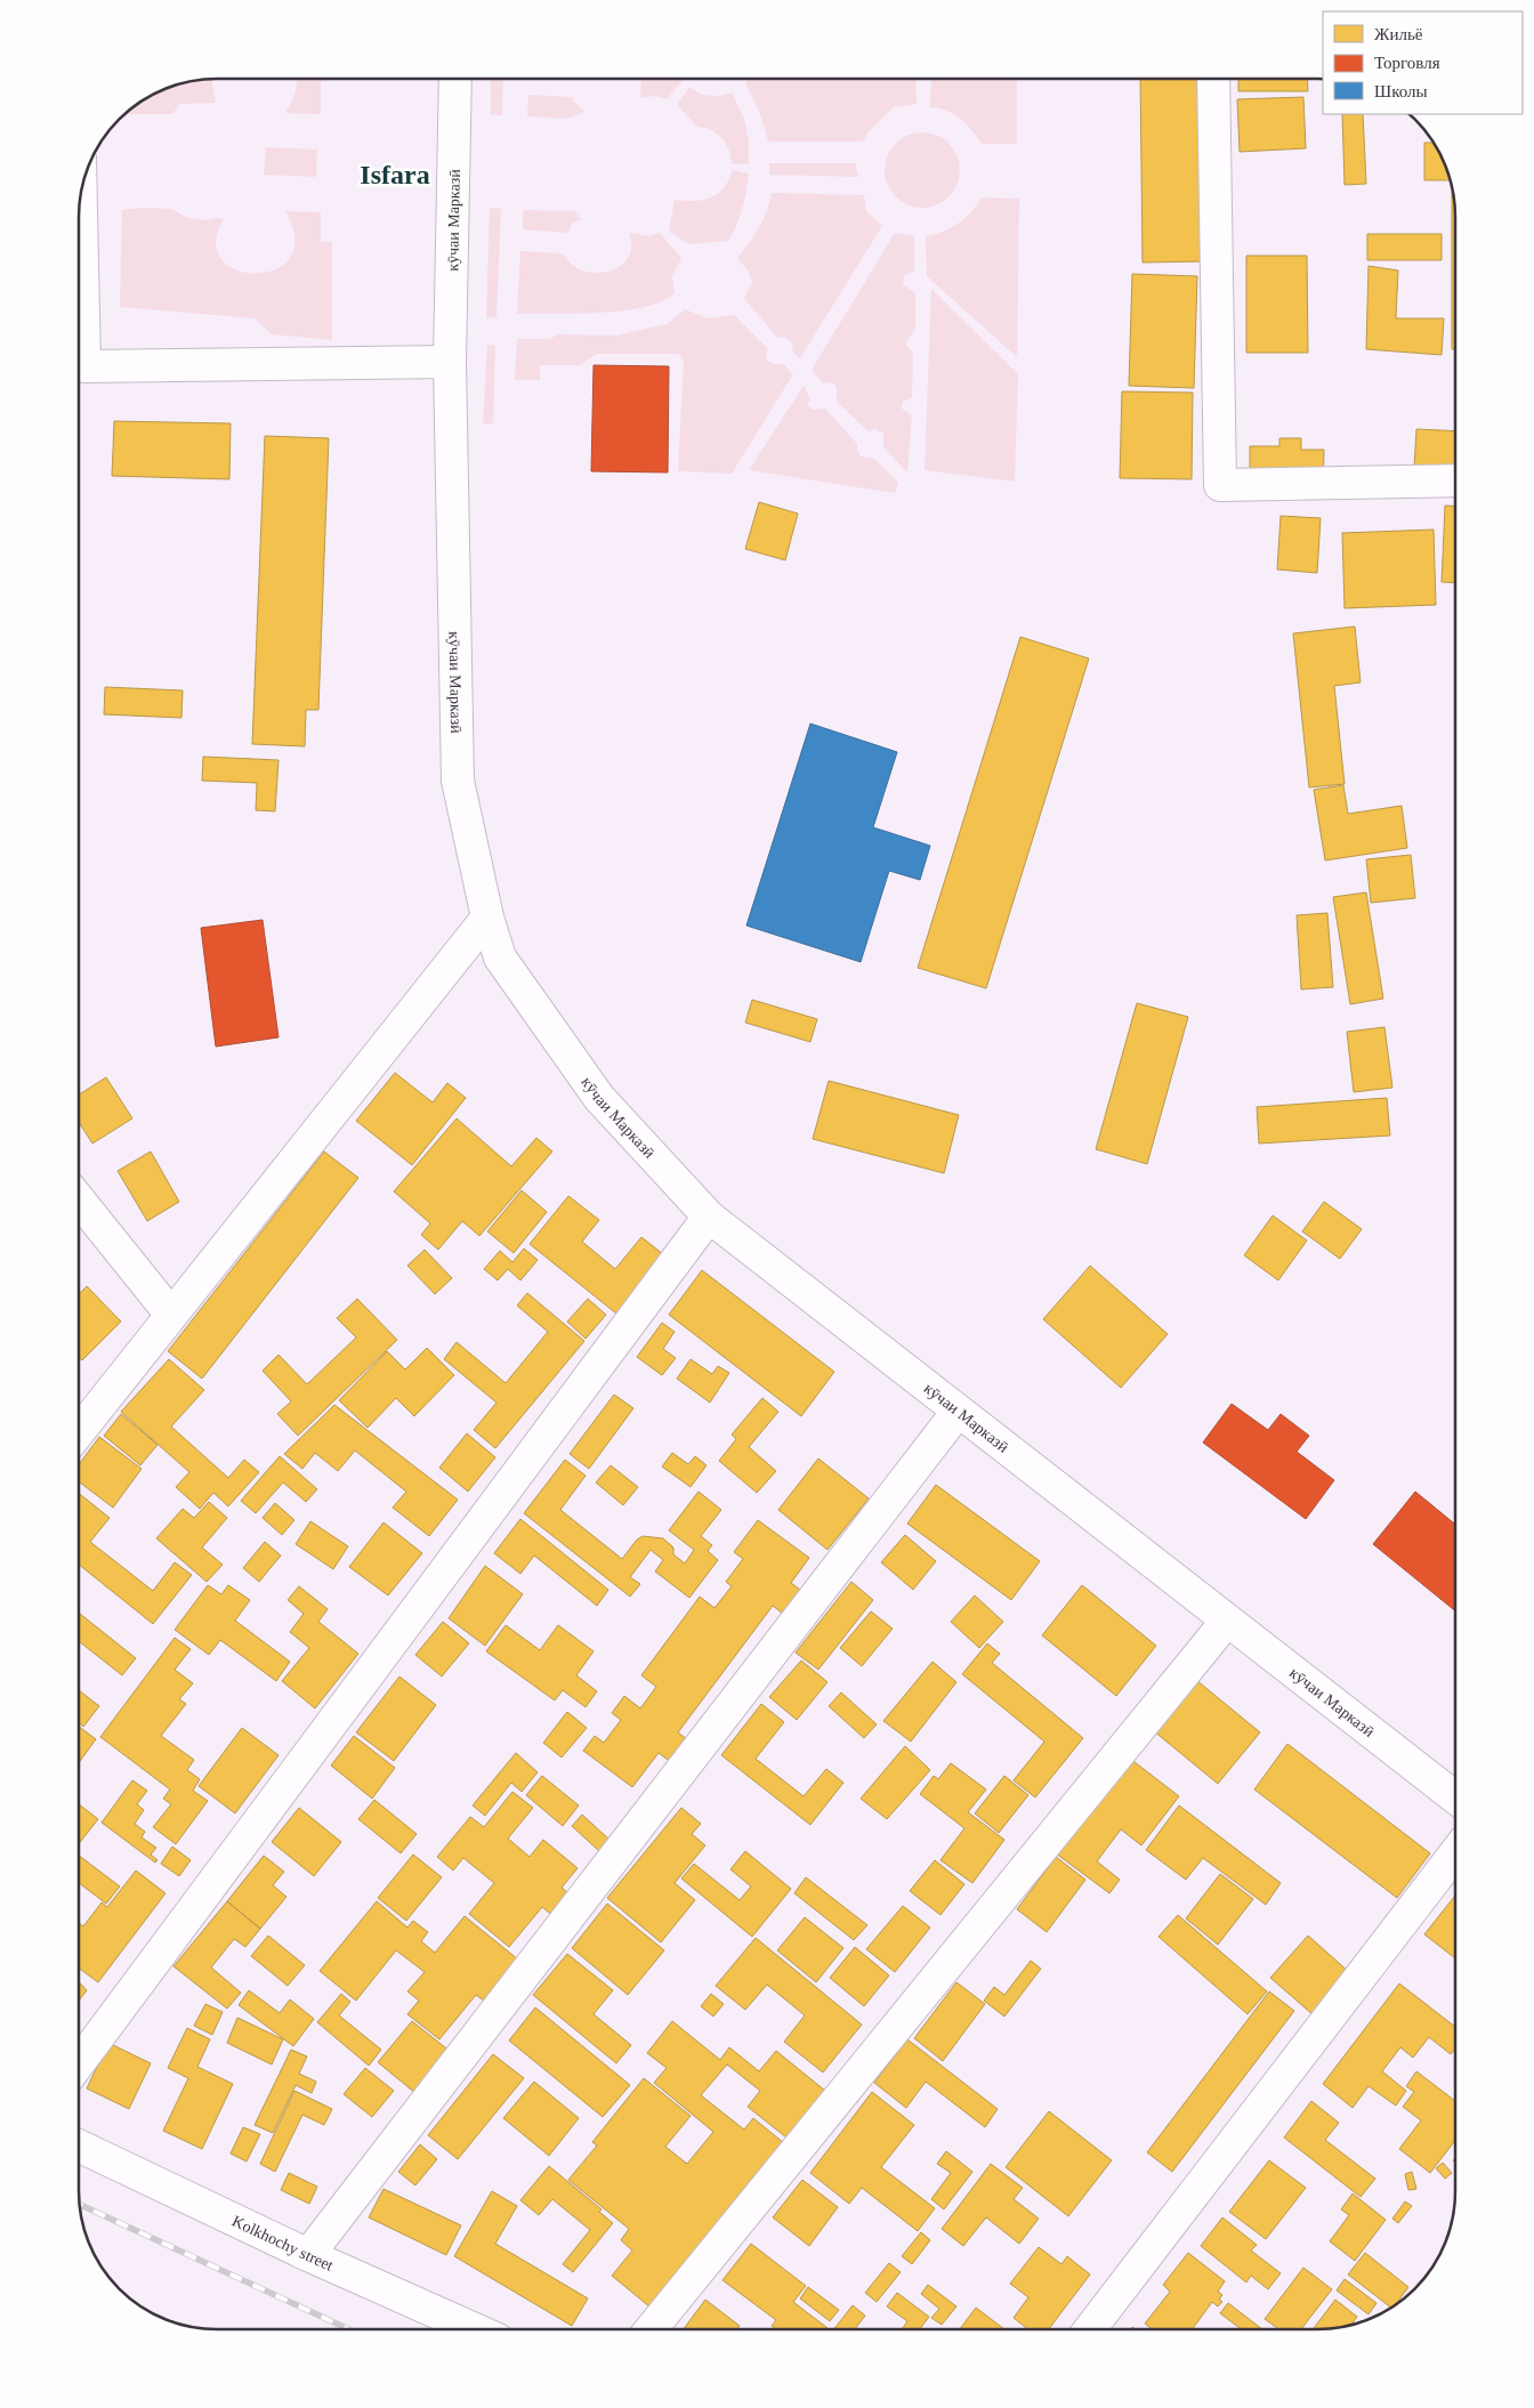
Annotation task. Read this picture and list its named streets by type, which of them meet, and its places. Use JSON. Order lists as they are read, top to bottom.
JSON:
{
  "streets": {
    "street": ["кӯчаи Марказӣ", "Kolkhochy street"]
  },
  "districts": ["Isfara"],
  "legend": ["Жильё", "Торговля", "Школы"]
}
